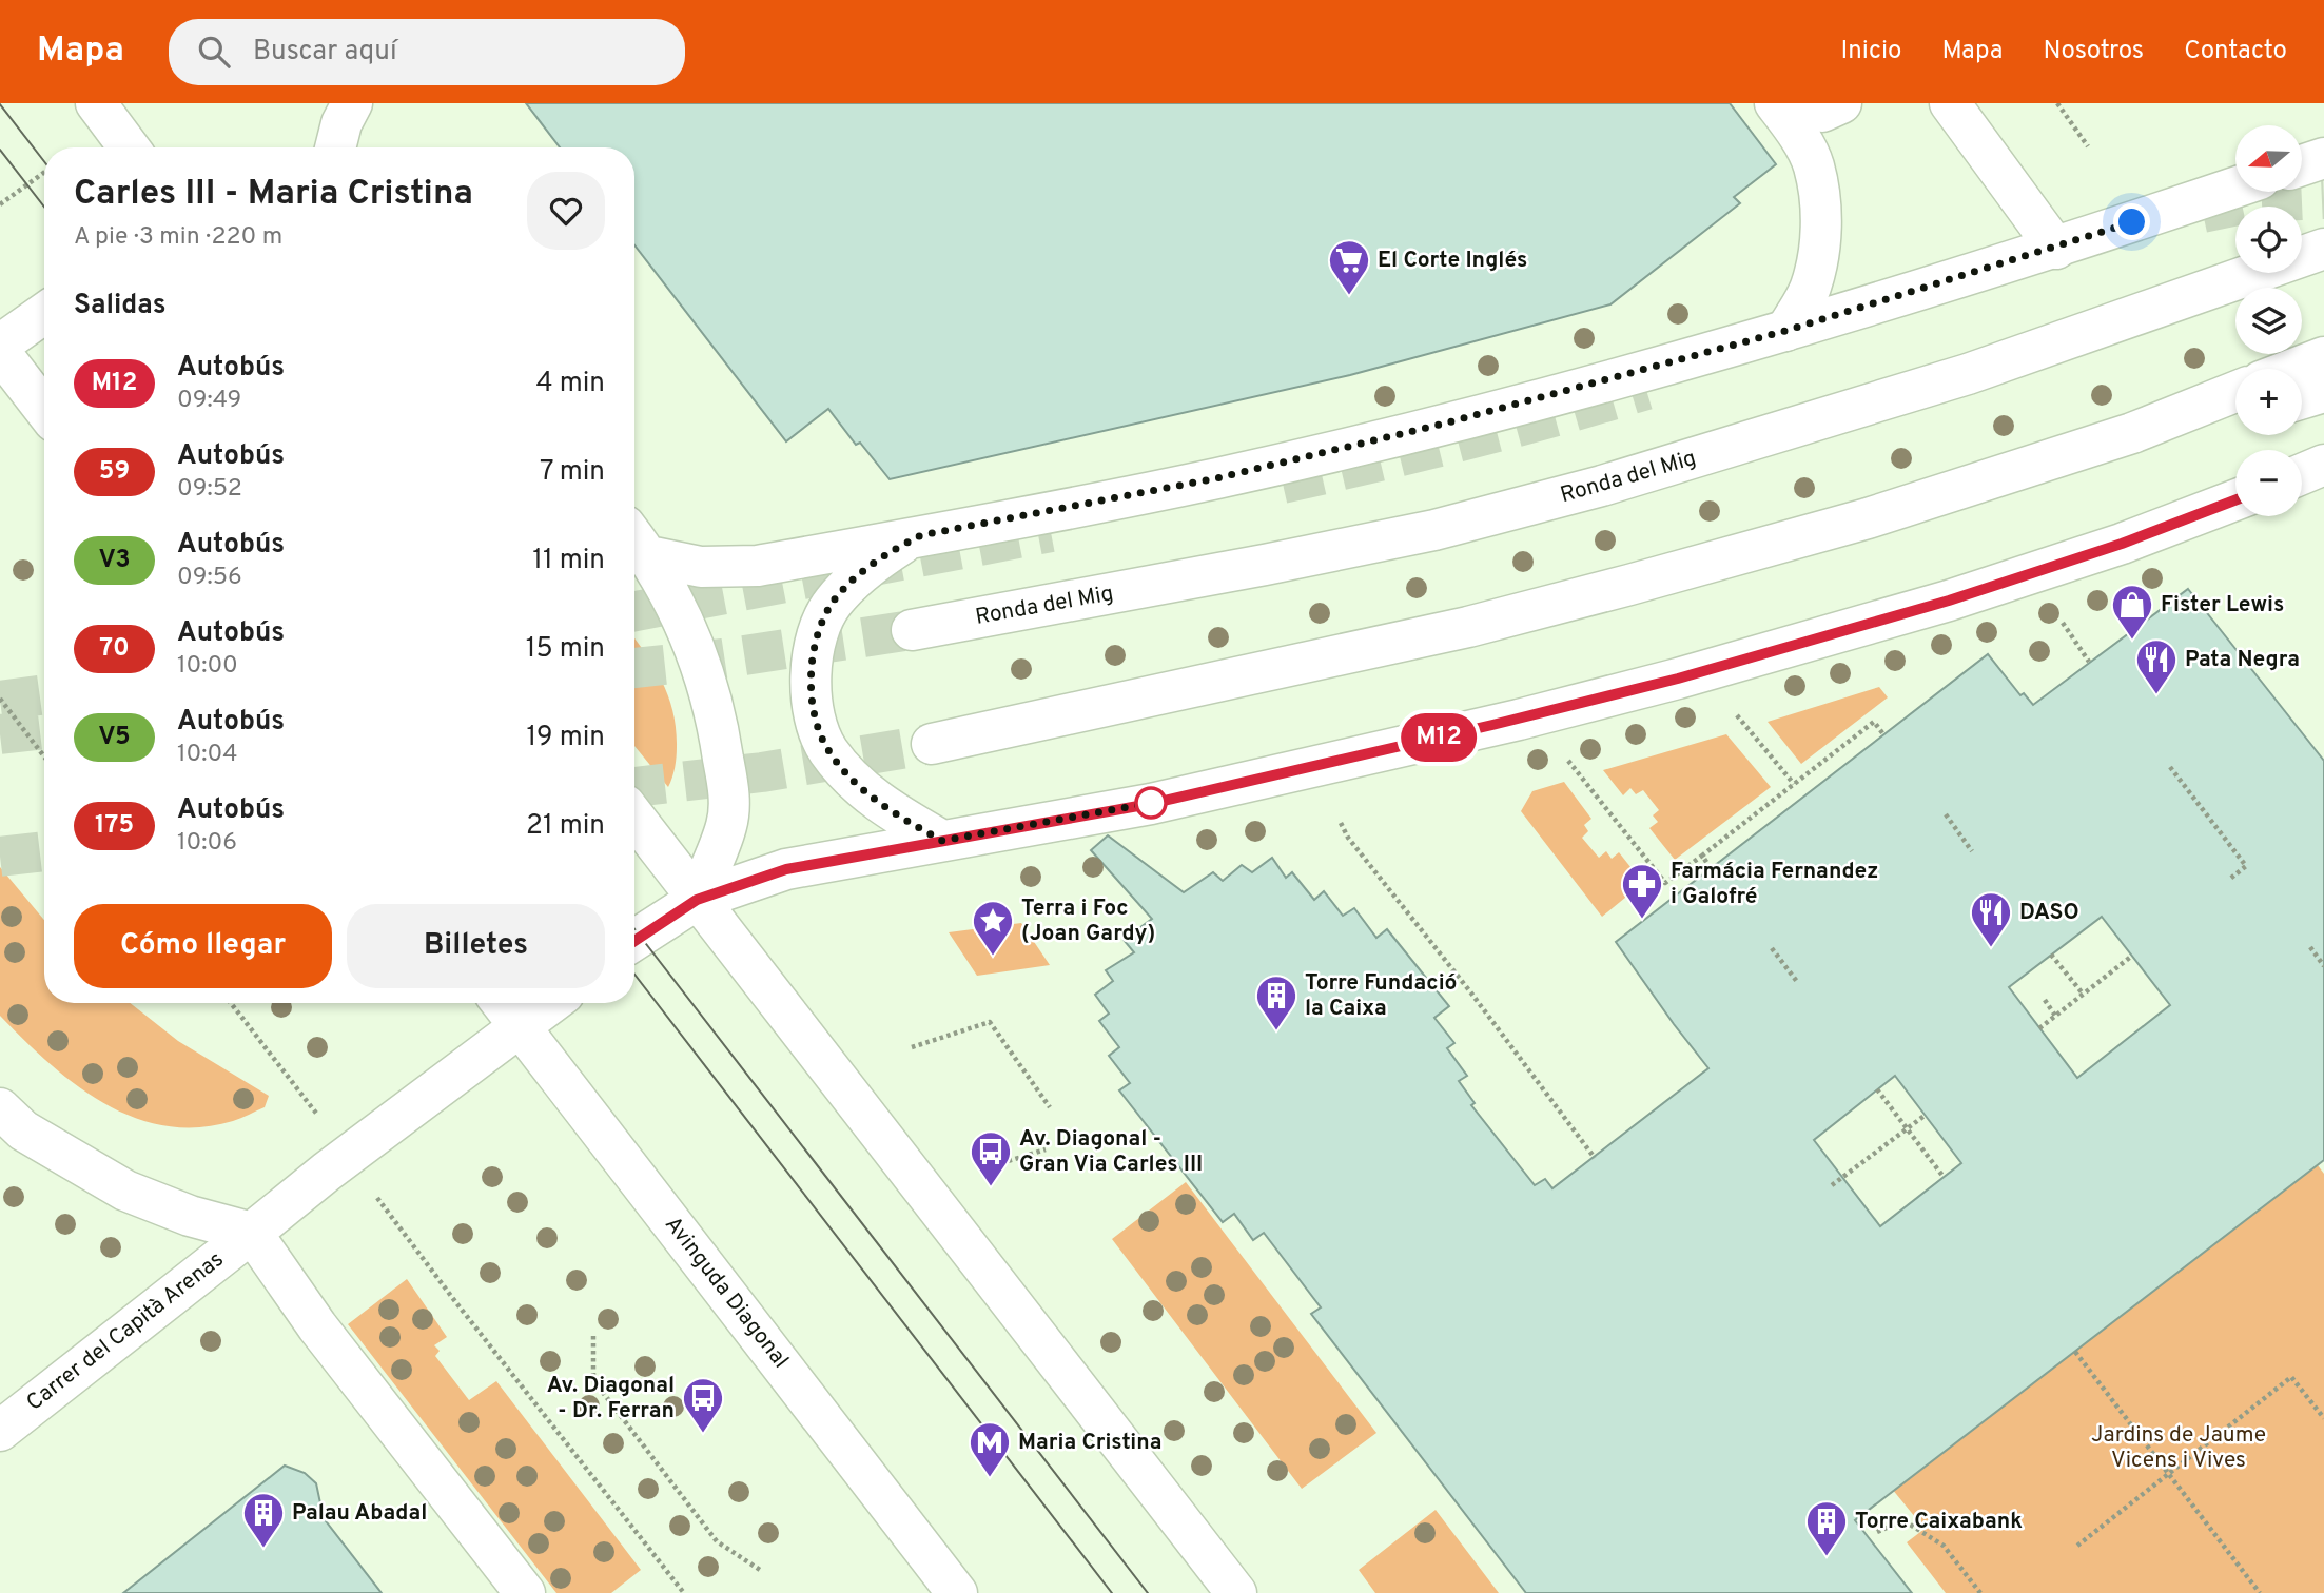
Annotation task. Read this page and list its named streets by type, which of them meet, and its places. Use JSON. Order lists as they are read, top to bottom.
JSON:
{
  "streets": {
    "main road": ["Ronda del Mig", "Avinguda Diagonal", "Carrer del Capità Arenas"]
  },
  "crossings": [
    ["Avinguda Diagonal", "Carrer del Capità Arenas"]
  ],
  "parks": ["Jardins de Jaume Vicens i Vives"],
  "places": {
    "supermarket": ["El Corte Inglés"],
    "shop": ["Fister Lewis"],
    "restaurant": ["Pata Negra", "DASO"],
    "pharmacy": ["Farmácia Fernandez i Galofré"],
    "place": ["Terra i Foc (Joan Gardy)"],
    "building": ["Torre Fundació la Caixa", "Palau Abadal", "Torre Caixabank"],
    "bus stop": ["Av. Diagonal - Gran Via Carles III", "Av. Diagonal - Dr. Ferran"],
    "metro station": ["Maria Cristina"]
  },
  "lines": ["bus line M12"],
  "north": "left",
  "page": {
    "header": "Mapa",
    "search": "Buscar aquí",
    "nav": [
      "Inicio",
      "Mapa",
      "Nosotros",
      "Contacto"
    ],
    "on_map": "M12",
    "map_buttons": ["+", "−"],
    "heading": [
      ["Carles III - Maria Cristina", "A pie · 3 min · 220 m"],
      "Salidas"
    ],
    "list": [
      {
        "mark": "M12",
        "name": "Autobús",
        "note": "09:49",
        "value": "4 min"
      },
      {
        "mark": "59",
        "name": "Autobús",
        "note": "09:52",
        "value": "7 min"
      },
      {
        "mark": "V3",
        "name": "Autobús",
        "note": "09:56",
        "value": "11 min"
      },
      {
        "mark": "70",
        "name": "Autobús",
        "note": "10:00",
        "value": "15 min"
      },
      {
        "mark": "V5",
        "name": "Autobús",
        "note": "10:04",
        "value": "19 min"
      },
      {
        "mark": "175",
        "name": "Autobús",
        "note": "10:06",
        "value": "21 min"
      }
    ],
    "buttons": ["Cómo llegar", "Billetes"]
  }
}
